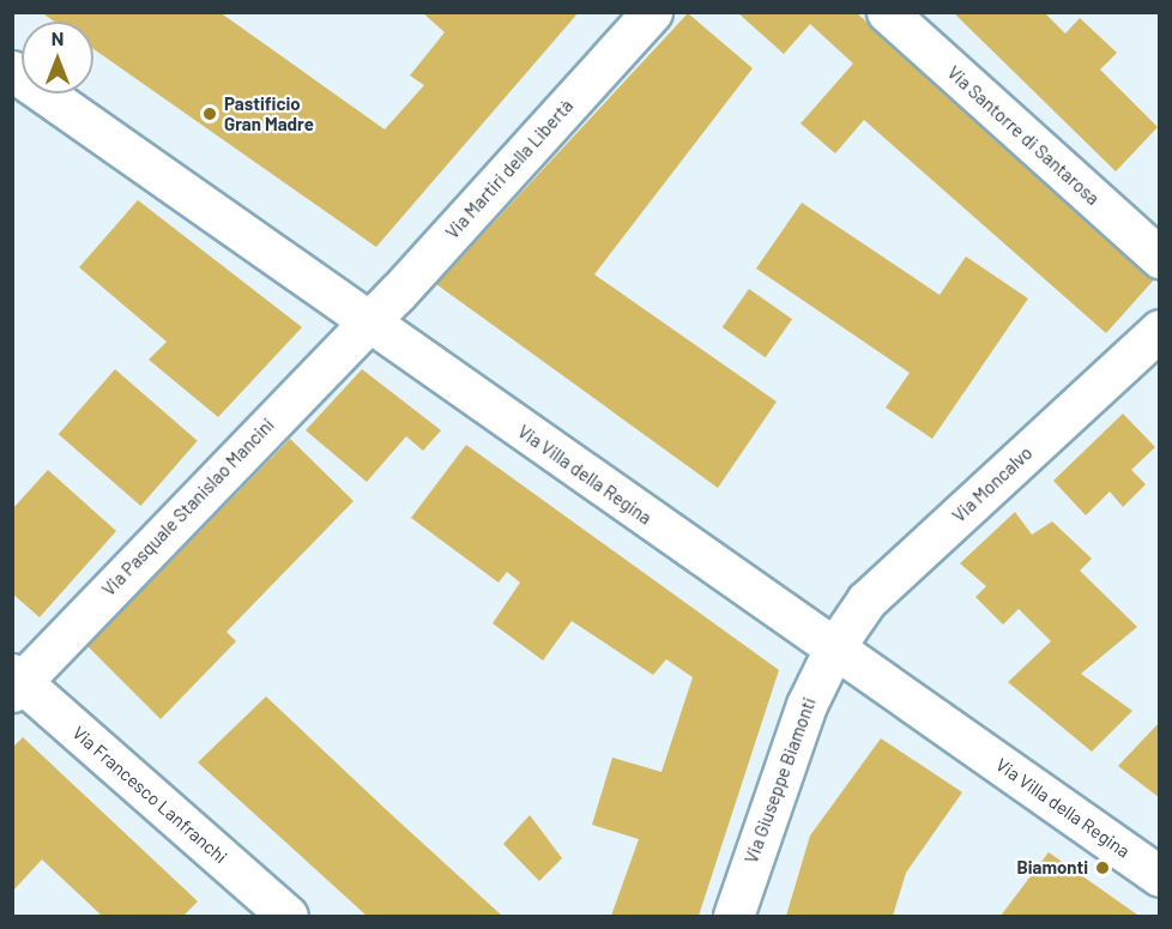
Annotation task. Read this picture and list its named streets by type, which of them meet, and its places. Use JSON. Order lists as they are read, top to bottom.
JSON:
{
  "streets": {
    "street": [
      "Via Santorre di Santarosa",
      "Via Martiri della Libertà",
      "Via Villa della Regina",
      "Via Moncalvo",
      "Via Pasquale Stanislao Mancini",
      "Via Giuseppe Biamonti",
      "Via Francesco Lanfranchi"
    ]
  },
  "crossings": [
    ["Via Martiri della Libertà", "Via Villa della Regina"],
    ["Via Martiri della Libertà", "Via Pasquale Stanislao Mancini"],
    ["Via Villa della Regina", "Via Moncalvo"],
    ["Via Villa della Regina", "Via Pasquale Stanislao Mancini"],
    ["Via Villa della Regina", "Via Giuseppe Biamonti"],
    ["Via Moncalvo", "Via Giuseppe Biamonti"],
    ["Via Pasquale Stanislao Mancini", "Via Francesco Lanfranchi"]
  ],
  "places": ["Pastificio Gran Madre", "Biamonti"],
  "north": "top"
}
